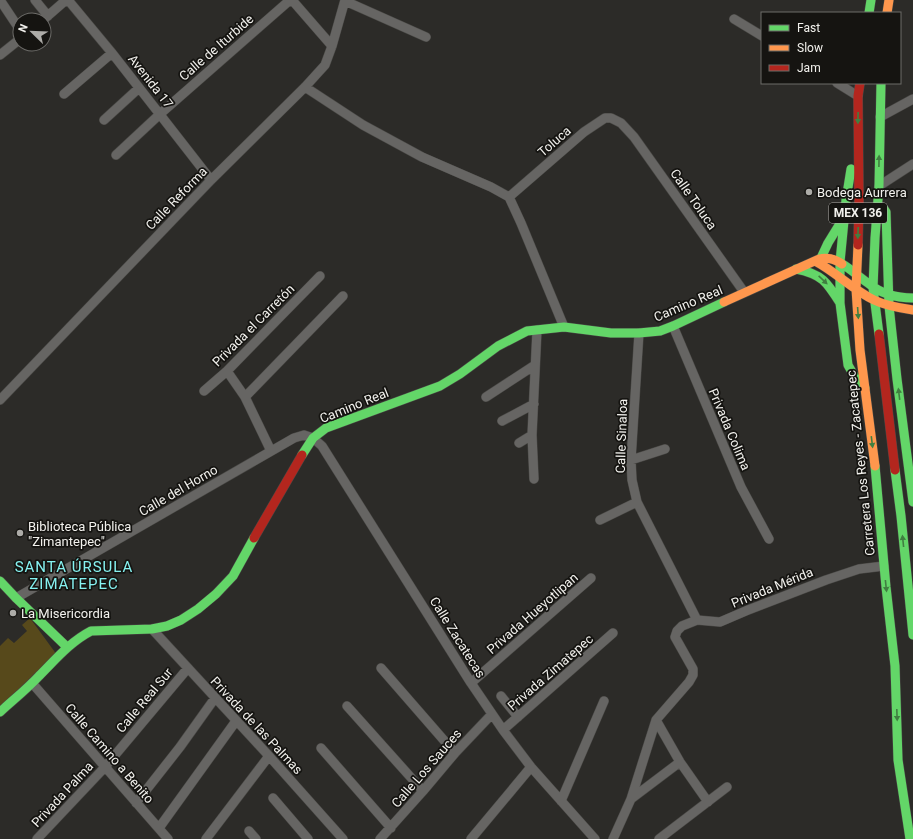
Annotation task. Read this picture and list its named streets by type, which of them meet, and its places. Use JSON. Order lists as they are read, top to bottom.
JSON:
{
  "streets": {
    "main road": ["MEX 136", "Camino Real", "Carretera Los Reyes - Zacatepec"],
    "street": [
      "Calle de Iturbide",
      "Avenida 17",
      "Toluca",
      "Calle Reforma",
      "Calle Toluca",
      "Privada el Carretón",
      "Privada Colima",
      "Calle Sinaloa",
      "Calle del Horno",
      "Privada Mérida",
      "Privada Hueyotlipan",
      "Calle Zacatecas",
      "Privada Zimatepec",
      "Calle Real Sur",
      "Privada de las Palmas",
      "Calle Camino a Benito",
      "Calle Los Sauces",
      "Privada Palma"
    ]
  },
  "crossings": [
    ["Calle de Iturbide", "Avenida 17"],
    ["Avenida 17", "Calle Reforma"],
    ["Toluca", "Calle Toluca"],
    ["Calle Toluca", "Camino Real"],
    ["Camino Real", "Privada Colima"],
    ["Camino Real", "Calle Sinaloa"],
    ["Camino Real", "Calle del Horno"],
    ["Camino Real", "Calle Zacatecas"],
    ["Camino Real", "Privada de las Palmas"],
    ["Camino Real", "Calle Camino a Benito"],
    ["Calle Sinaloa", "Privada Mérida"],
    ["Carretera Los Reyes - Zacatepec", "Privada Mérida"],
    ["Calle del Horno", "Calle Zacatecas"],
    ["Privada Hueyotlipan", "Calle Zacatecas"],
    ["Calle Zacatecas", "Privada Zimatepec"],
    ["Calle Zacatecas", "Calle Los Sauces"],
    ["Calle Real Sur", "Privada de las Palmas"],
    ["Calle Real Sur", "Calle Camino a Benito"],
    ["Calle Real Sur", "Privada Palma"],
    ["Calle Camino a Benito", "Privada Palma"]
  ],
  "districts": ["SANTA ÚRSULA ZIMATEPEC"],
  "places": ["Bodega Aurrera", "Biblioteca Pública \"Zimantepec\"", "La Misericordia"],
  "legend": ["Fast", "Slow", "Jam"],
  "north": "top left"
}
